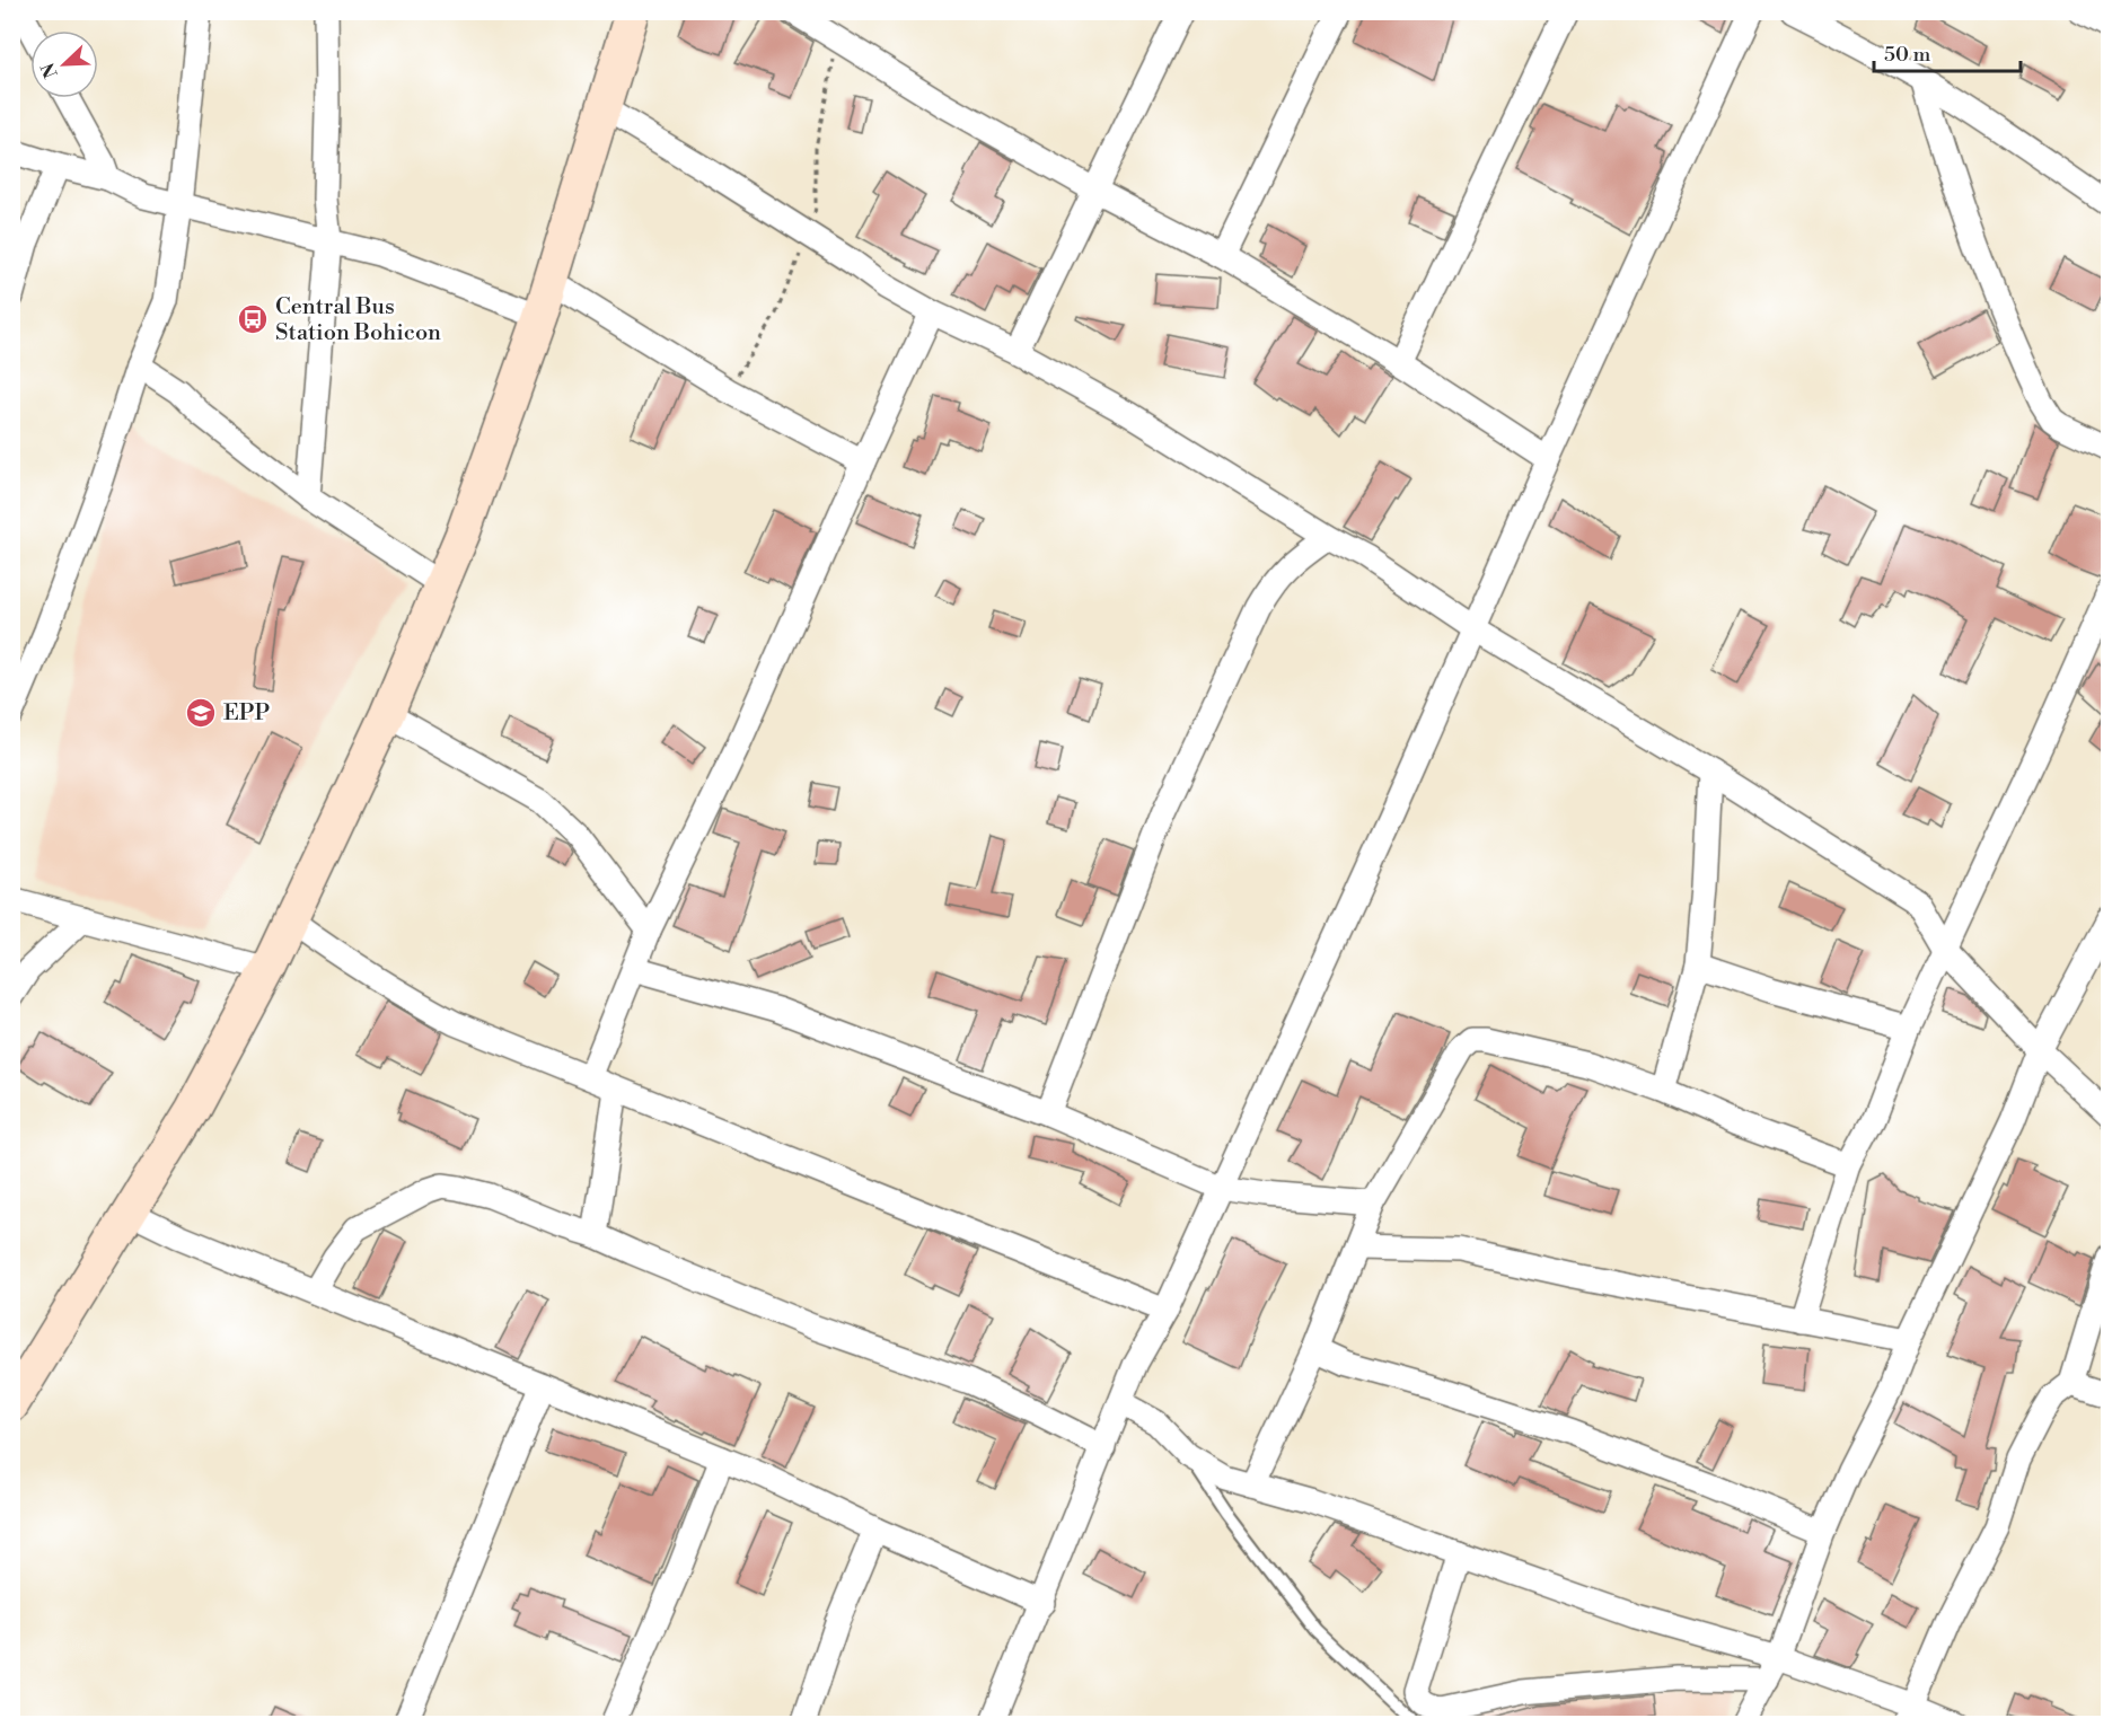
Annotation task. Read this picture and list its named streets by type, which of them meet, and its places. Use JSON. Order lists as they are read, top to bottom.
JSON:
{
  "places": {
    "bus stop": ["Central Bus Station Bohicon"],
    "school or university": ["EPP"]
  },
  "scale_bar": "50 m",
  "north": "bottom left"
}
